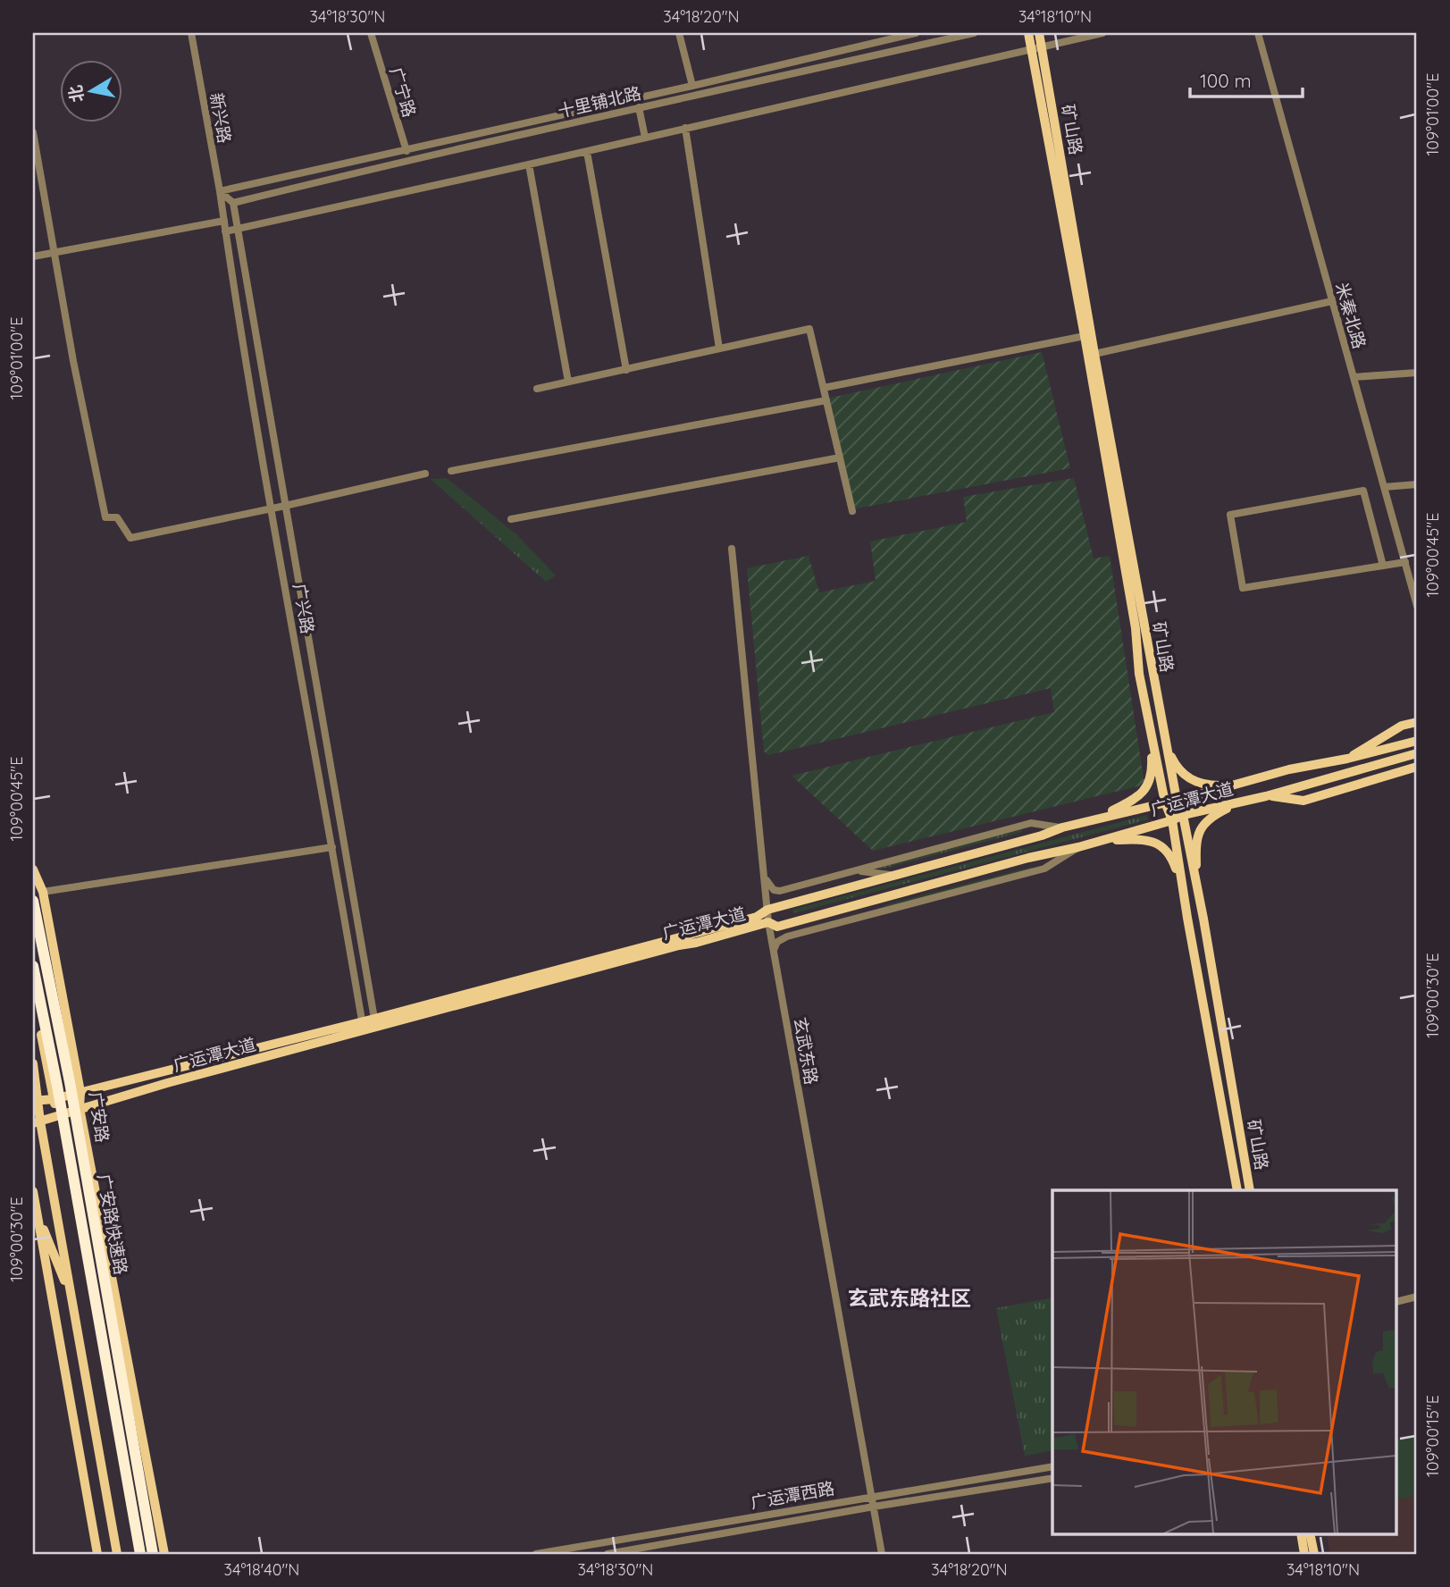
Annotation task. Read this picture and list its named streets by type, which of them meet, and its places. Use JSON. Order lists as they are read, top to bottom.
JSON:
{
  "streets": {
    "highway": ["广安路快速路"],
    "main road": ["矿山路", "广运潭大道", "广安路"],
    "street": [
      "广宁路",
      "十里铺北路",
      "新兴路",
      "米秦北路",
      "广兴路",
      "玄武东路",
      "广运潭西路"
    ]
  },
  "crossings": [
    ["广宁路", "十里铺北路"],
    ["十里铺北路", "新兴路"],
    ["十里铺北路", "广兴路"],
    ["新兴路", "广兴路"],
    ["矿山路", "广运潭大道"],
    ["广兴路", "广运潭大道"],
    ["广运潭大道", "玄武东路"],
    ["广运潭大道", "广安路"],
    ["玄武东路", "广运潭西路"]
  ],
  "districts": ["玄武东路社区"],
  "scale_bar": "100 m",
  "north": "left",
  "coordinates": [
    "34°18'30\"N",
    "34°18'20\"N",
    "34°18'10\"N",
    "109°01'00\"E",
    "109°00'45\"E",
    "109°00'30\"E",
    "109°00'15\"E",
    "34°18'40\"N"
  ]
}
